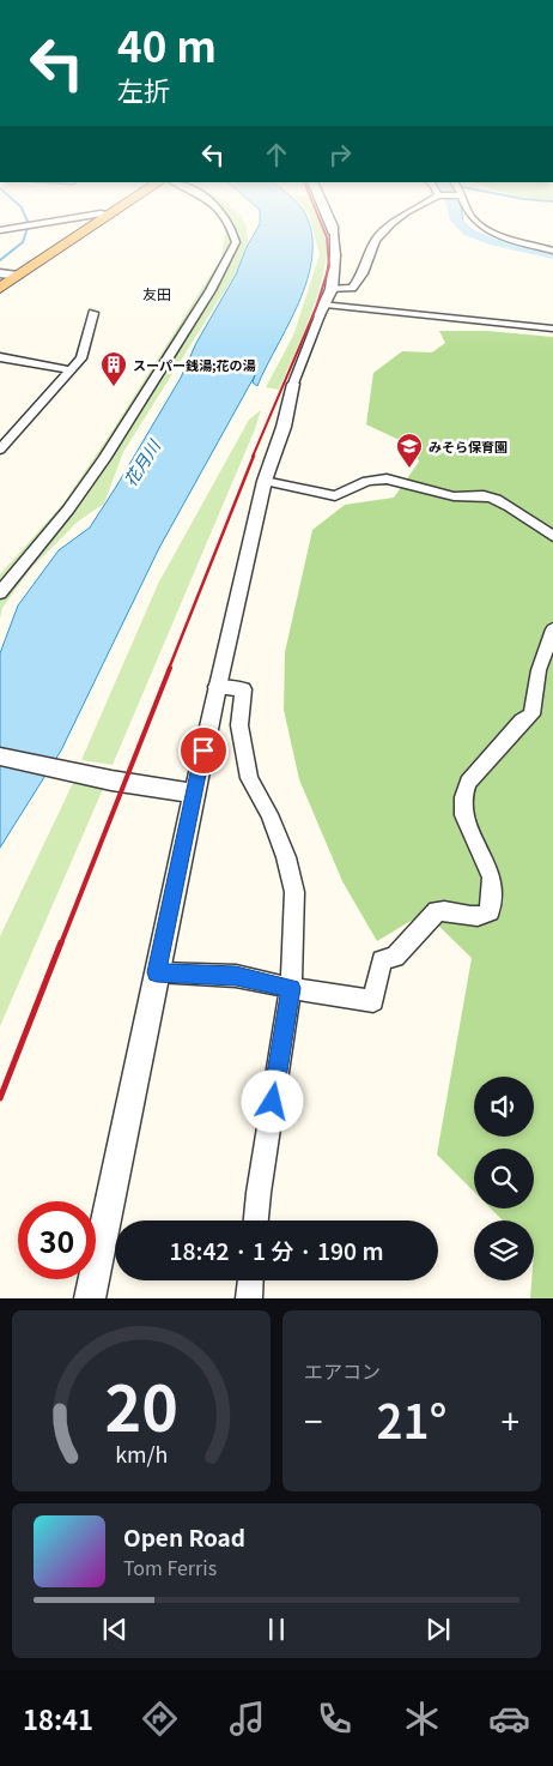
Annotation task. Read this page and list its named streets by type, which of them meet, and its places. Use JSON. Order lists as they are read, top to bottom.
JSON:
{
  "districts": ["友田"],
  "water": ["花月川"],
  "places": {
    "building": ["スーパー銭湯;花の湯"],
    "school or university": ["みそら保育園"]
  },
  "page": {
    "turn": ["40 m", "左折"],
    "limit": "30",
    "trip": "18:42 · 1 分 · 190 m",
    "tile": "エアコン",
    "heat": ["−", "21°", "+"],
    "song": ["Open Road", "Tom Ferris"],
    "tabs": "18:41",
    "gauge": ["20", "km/h"]
  }
}
